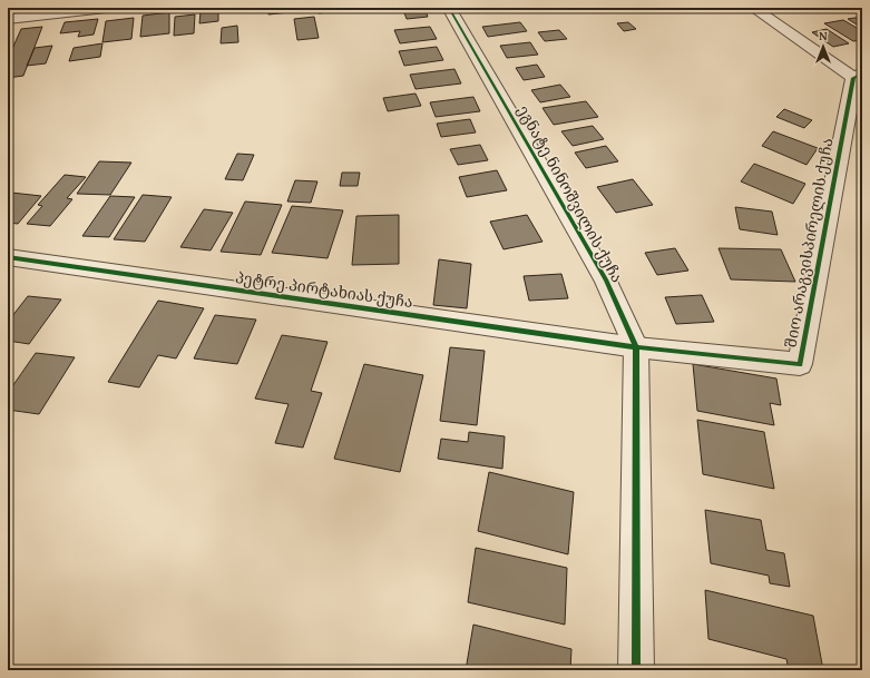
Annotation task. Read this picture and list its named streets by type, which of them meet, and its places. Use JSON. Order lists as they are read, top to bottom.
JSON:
{
  "streets": {
    "street": ["ეგნატე ნინოშვილის ქუჩა", "შიო არაგვისპირელის ქუჩა", "პეტრე პირტახიას ქუჩა"]
  },
  "crossings": [
    ["ეგნატე ნინოშვილის ქუჩა", "შიო არაგვისპირელის ქუჩა"],
    ["ეგნატე ნინოშვილის ქუჩა", "პეტრე პირტახიას ქუჩა"],
    ["შიო არაგვისპირელის ქუჩა", "პეტრე პირტახიას ქუჩა"]
  ],
  "north": "top"
}
